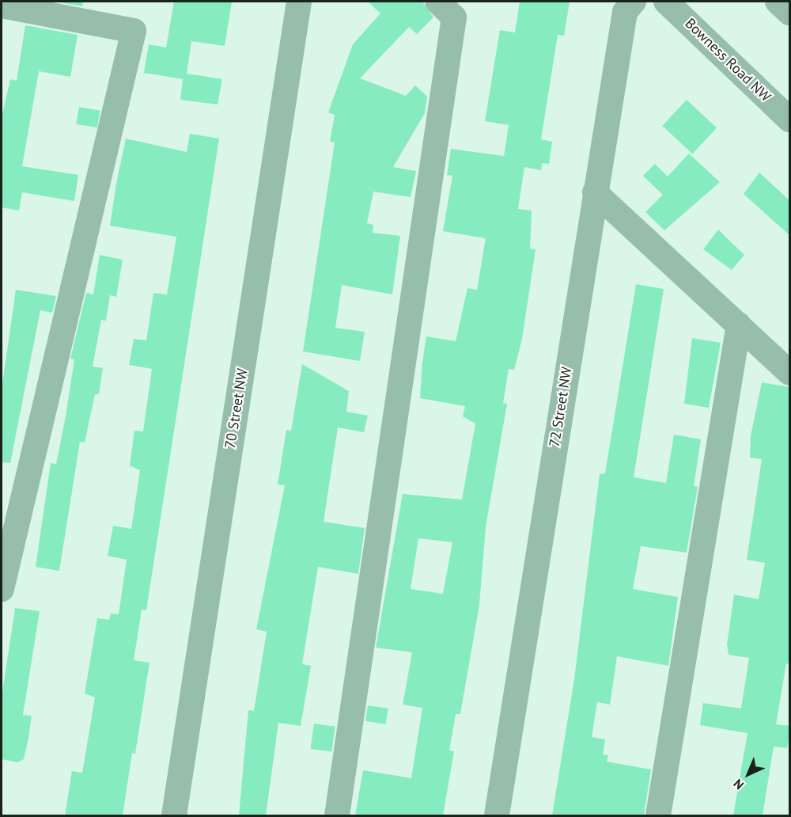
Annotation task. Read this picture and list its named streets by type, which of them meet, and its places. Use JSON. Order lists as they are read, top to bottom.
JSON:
{
  "streets": {
    "street": ["Bowness Road NW", "72 Street NW", "70 Street NW"]
  },
  "north": "bottom left"
}
